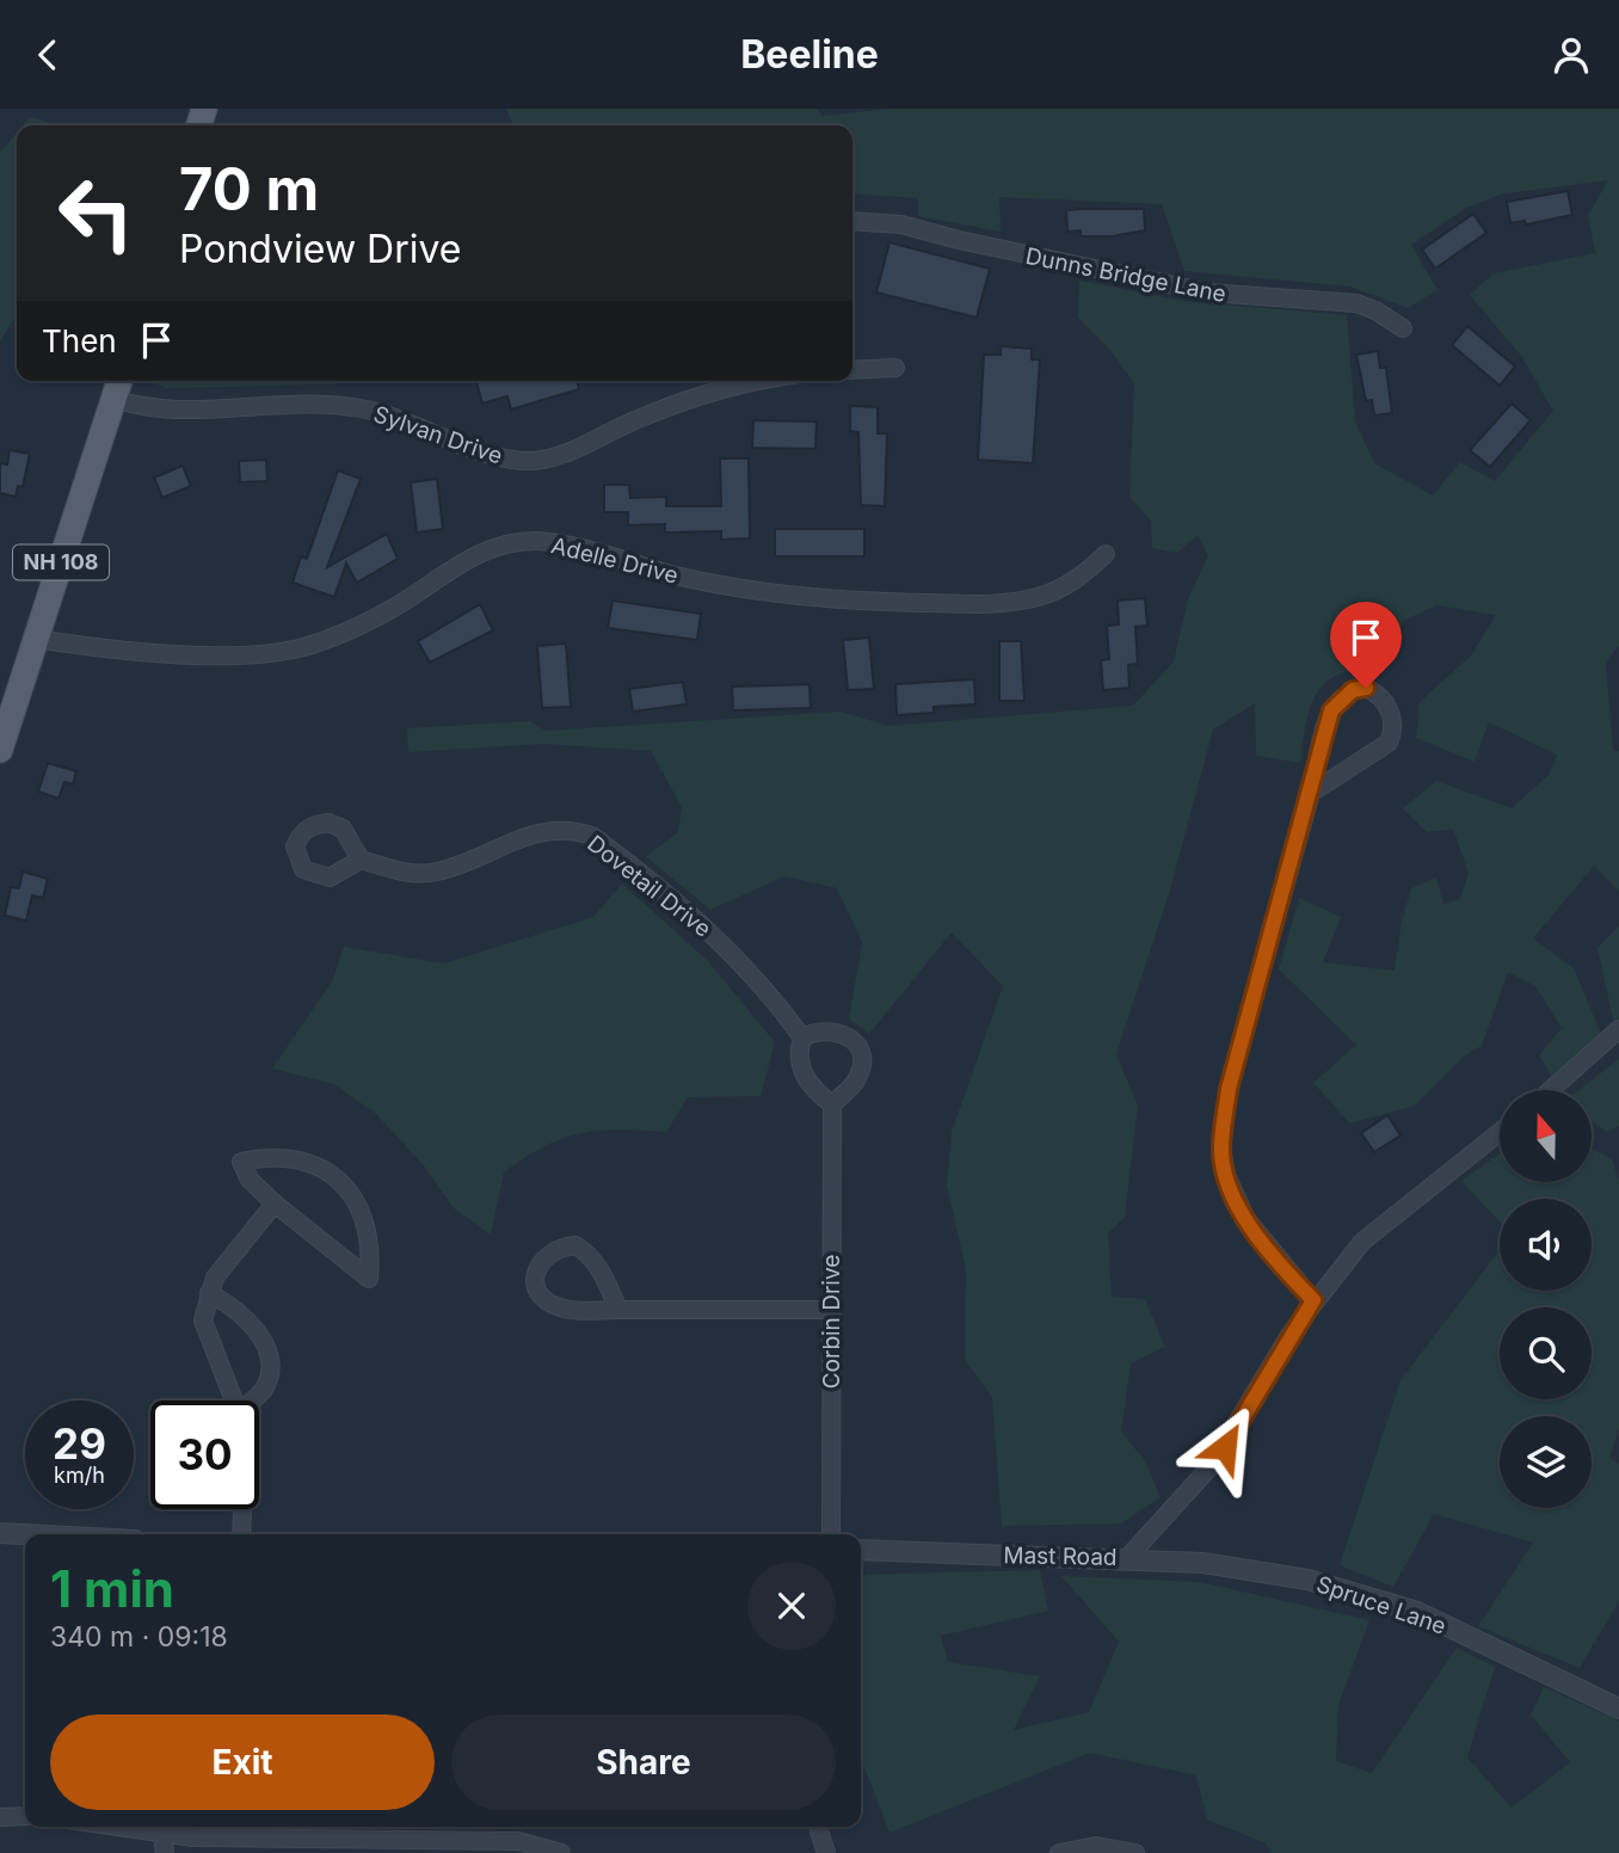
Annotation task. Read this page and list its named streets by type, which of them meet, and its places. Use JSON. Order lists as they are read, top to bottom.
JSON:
{
  "streets": {
    "main road": ["NH 108"],
    "street": [
      "Dunns Bridge Lane",
      "Sylvan Drive",
      "Adelle Drive",
      "Dovetail Drive",
      "Corbin Drive",
      "Mast Road",
      "Spruce Lane"
    ]
  },
  "crossings": [
    ["Sylvan Drive", "NH 108"],
    ["Adelle Drive", "NH 108"],
    ["Dovetail Drive", "Corbin Drive"],
    ["Mast Road", "Spruce Lane"]
  ],
  "north": "top",
  "page": {
    "header": "Beeline",
    "turn": ["70 m", "Pondview Drive"],
    "then": "Then",
    "speed": "29 km/h",
    "limit": "30",
    "heading": ["1 min", "340 m · 09:18"],
    "buttons": ["Exit", "Share"]
  }
}
